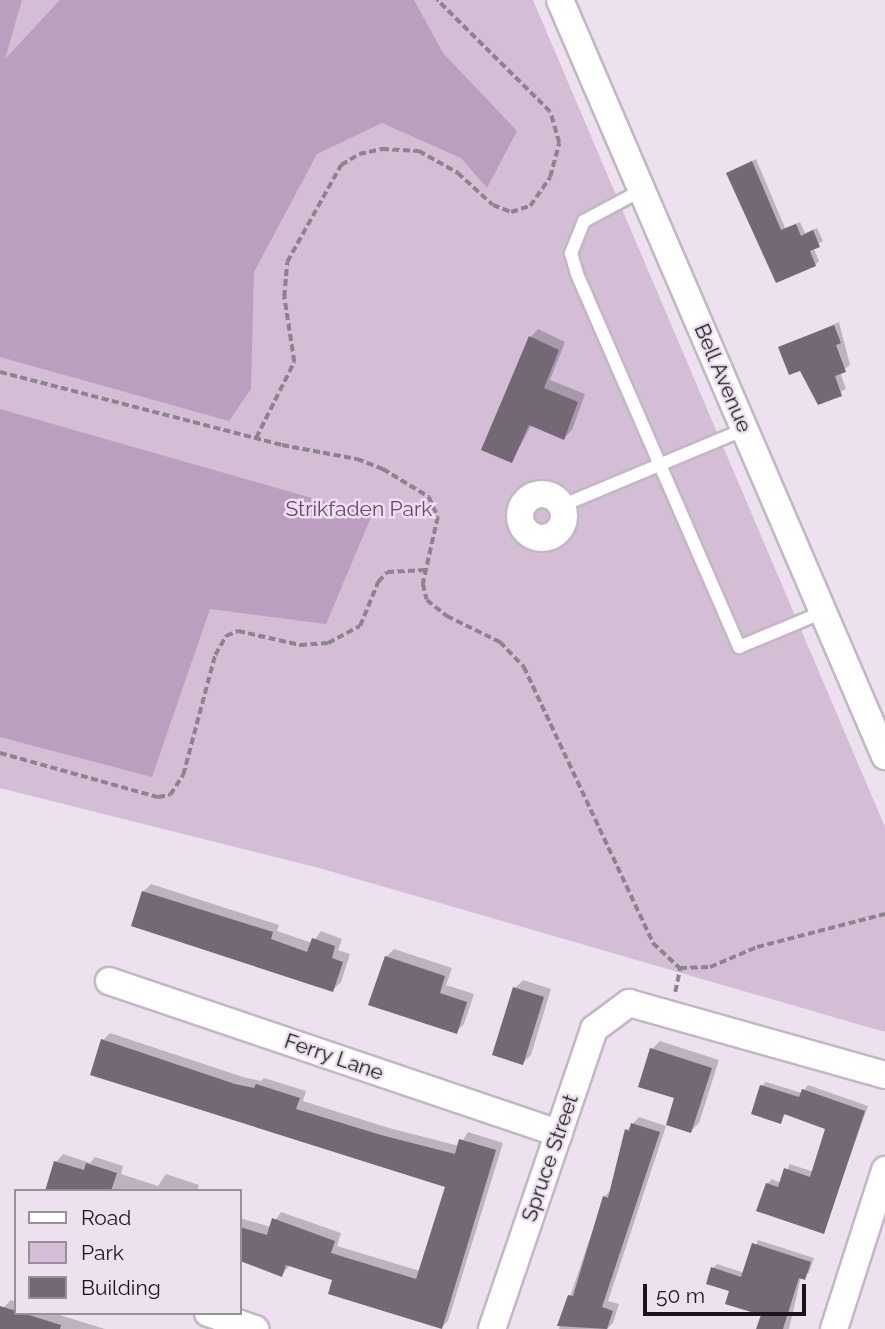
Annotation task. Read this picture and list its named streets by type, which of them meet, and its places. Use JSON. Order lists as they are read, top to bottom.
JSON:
{
  "streets": {
    "street": ["Bell Avenue", "Ferry Lane", "Spruce Street"]
  },
  "crossings": [
    ["Ferry Lane", "Spruce Street"]
  ],
  "parks": ["Strikfaden Park"],
  "legend": ["Road", "Park", "Building"],
  "scale_bar": "50 m"
}
